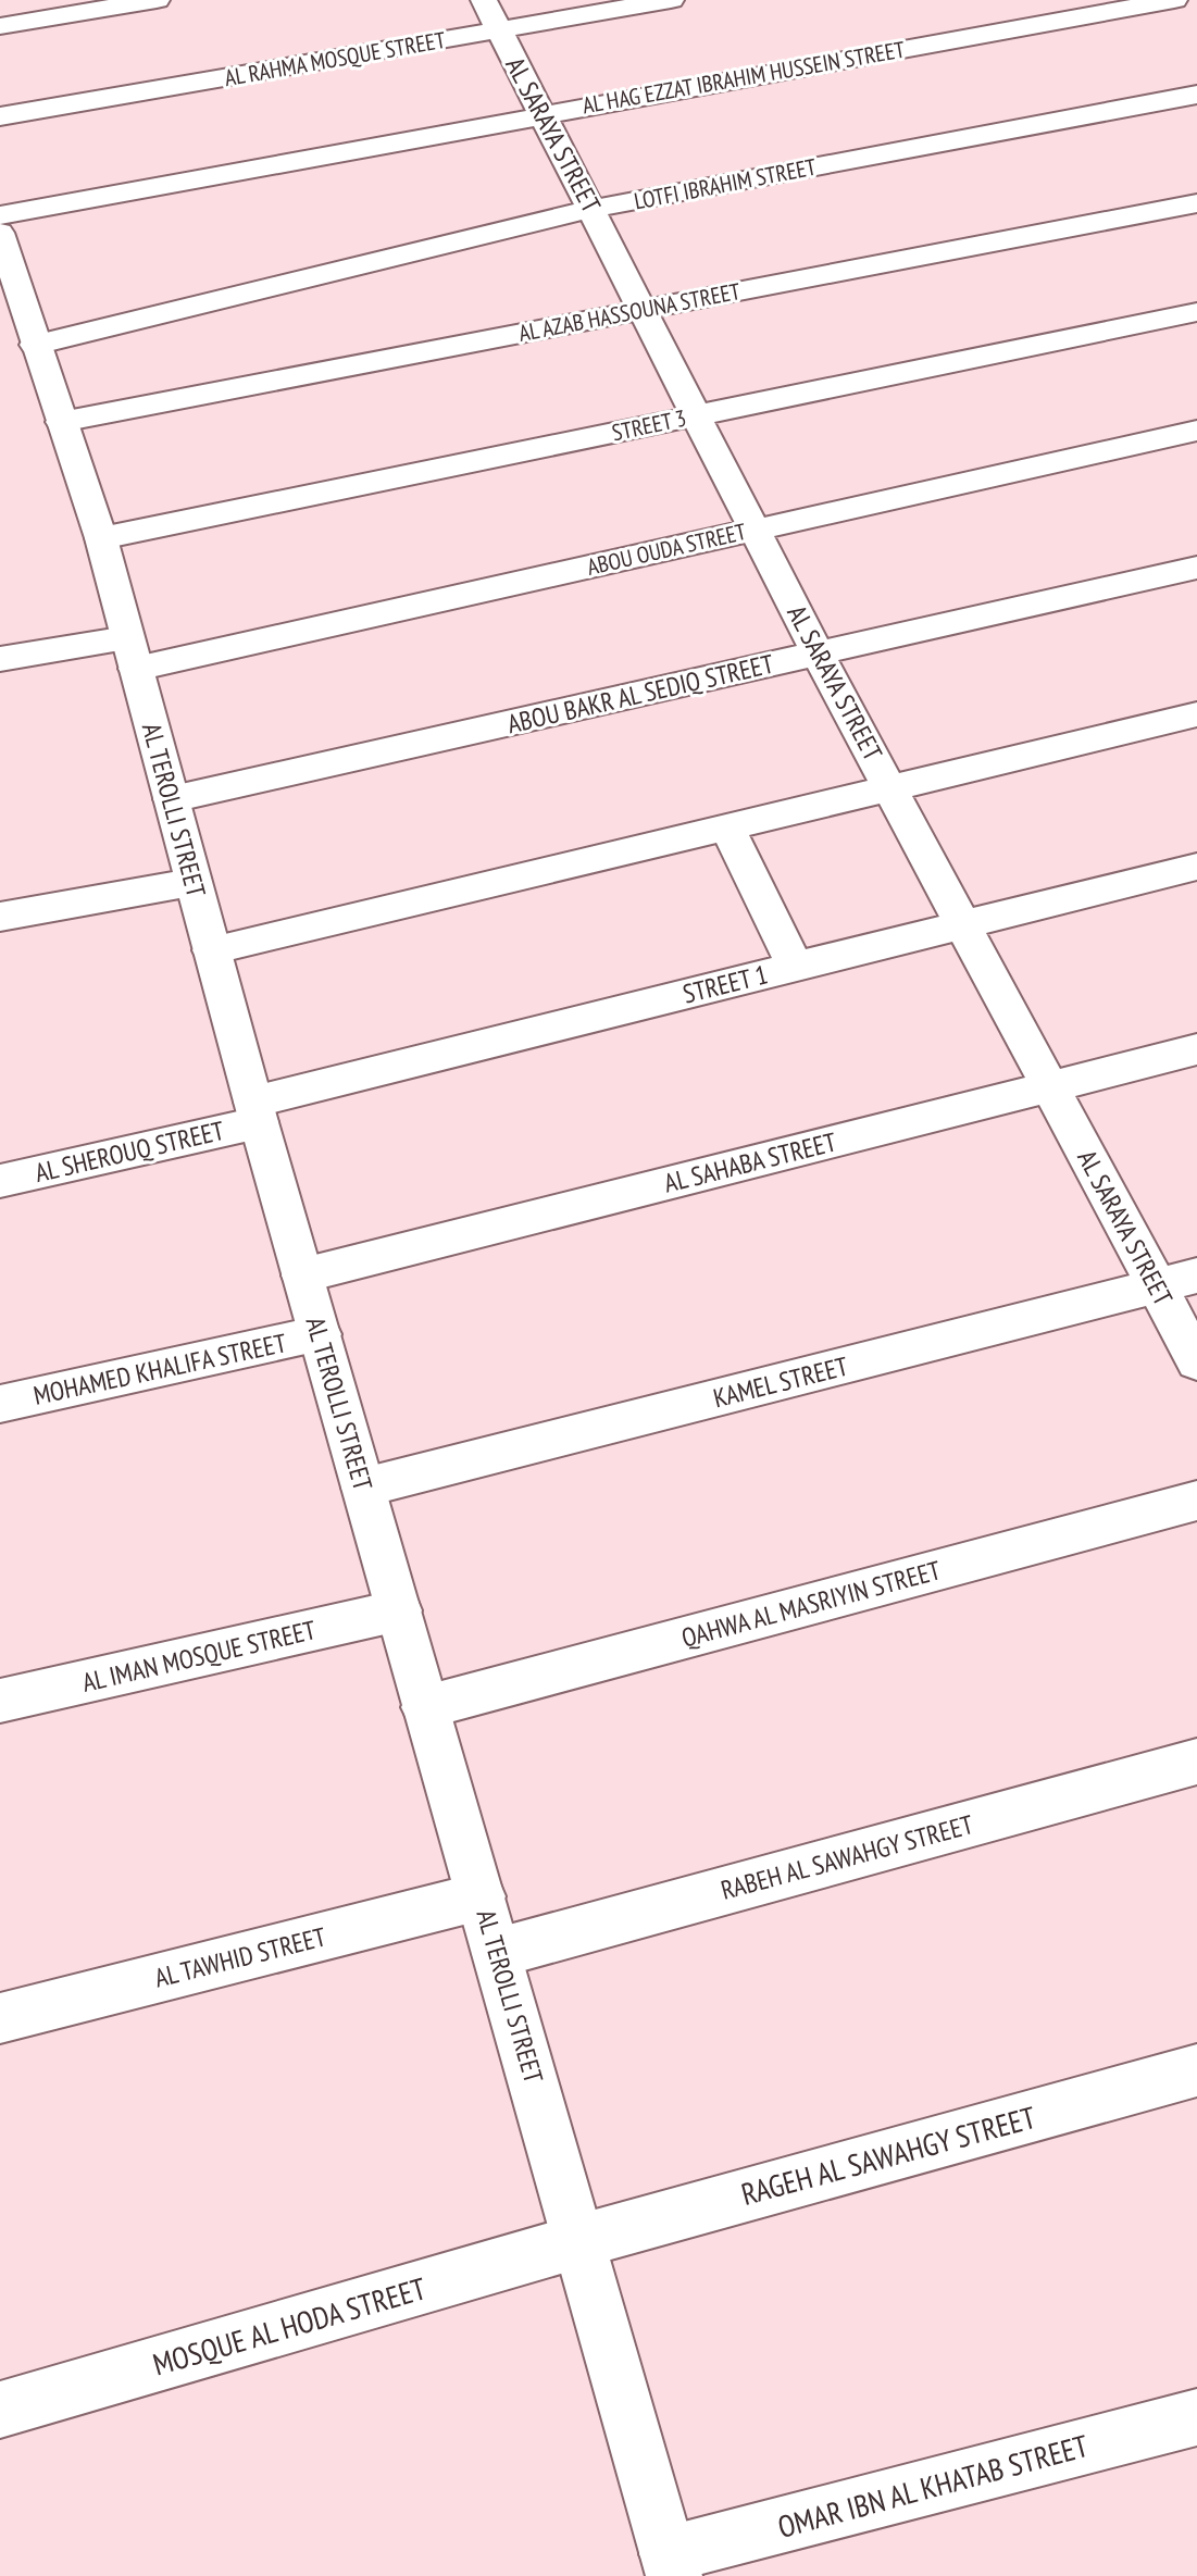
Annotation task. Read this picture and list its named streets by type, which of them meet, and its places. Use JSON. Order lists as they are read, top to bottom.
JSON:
{
  "streets": {
    "street": [
      "AL RAHMA MOSQUE STREET",
      "AL HAG EZZAT IBRAHIM HUSSEIN STREET",
      "AL SARAYA STREET",
      "LOTFI IBRAHIM STREET",
      "AL AZAB HASSOUNA STREET",
      "STREET 3",
      "ABOU OUDA STREET",
      "ABOU BAKR AL SEDIQ STREET",
      "AL TEROLLI STREET",
      "STREET 1",
      "AL SHEROUQ STREET",
      "AL SAHABA STREET",
      "MOHAMED KHALIFA STREET",
      "KAMEL STREET",
      "QAHWA AL MASRIYIN STREET",
      "AL IMAN MOSQUE STREET",
      "RABEH AL SAWAHGY STREET",
      "AL TAWHID STREET",
      "RAGEH AL SAWAHGY STREET",
      "MOSQUE AL HODA STREET",
      "OMAR IBN AL KHATAB STREET"
    ]
  },
  "crossings": [
    ["AL RAHMA MOSQUE STREET", "AL SARAYA STREET"],
    ["AL HAG EZZAT IBRAHIM HUSSEIN STREET", "AL SARAYA STREET"],
    ["AL SARAYA STREET", "LOTFI IBRAHIM STREET"],
    ["AL SARAYA STREET", "AL AZAB HASSOUNA STREET"],
    ["AL SARAYA STREET", "STREET 3"],
    ["AL SARAYA STREET", "ABOU OUDA STREET"],
    ["AL SARAYA STREET", "ABOU BAKR AL SEDIQ STREET"],
    ["AL SARAYA STREET", "STREET 1"],
    ["AL SARAYA STREET", "AL SAHABA STREET"],
    ["AL SARAYA STREET", "KAMEL STREET"],
    ["LOTFI IBRAHIM STREET", "AL TEROLLI STREET"],
    ["AL AZAB HASSOUNA STREET", "AL TEROLLI STREET"],
    ["STREET 3", "AL TEROLLI STREET"],
    ["ABOU OUDA STREET", "AL TEROLLI STREET"],
    ["ABOU BAKR AL SEDIQ STREET", "AL TEROLLI STREET"],
    ["AL TEROLLI STREET", "STREET 1"],
    ["AL TEROLLI STREET", "AL SHEROUQ STREET"],
    ["AL TEROLLI STREET", "AL SAHABA STREET"],
    ["AL TEROLLI STREET", "MOHAMED KHALIFA STREET"],
    ["AL TEROLLI STREET", "KAMEL STREET"],
    ["AL TEROLLI STREET", "QAHWA AL MASRIYIN STREET"],
    ["AL TEROLLI STREET", "AL IMAN MOSQUE STREET"],
    ["AL TEROLLI STREET", "RABEH AL SAWAHGY STREET"],
    ["AL TEROLLI STREET", "AL TAWHID STREET"],
    ["AL TEROLLI STREET", "RAGEH AL SAWAHGY STREET"],
    ["AL TEROLLI STREET", "MOSQUE AL HODA STREET"],
    ["AL TEROLLI STREET", "OMAR IBN AL KHATAB STREET"],
    ["STREET 1", "AL SHEROUQ STREET"],
    ["RAGEH AL SAWAHGY STREET", "MOSQUE AL HODA STREET"]
  ]
}
